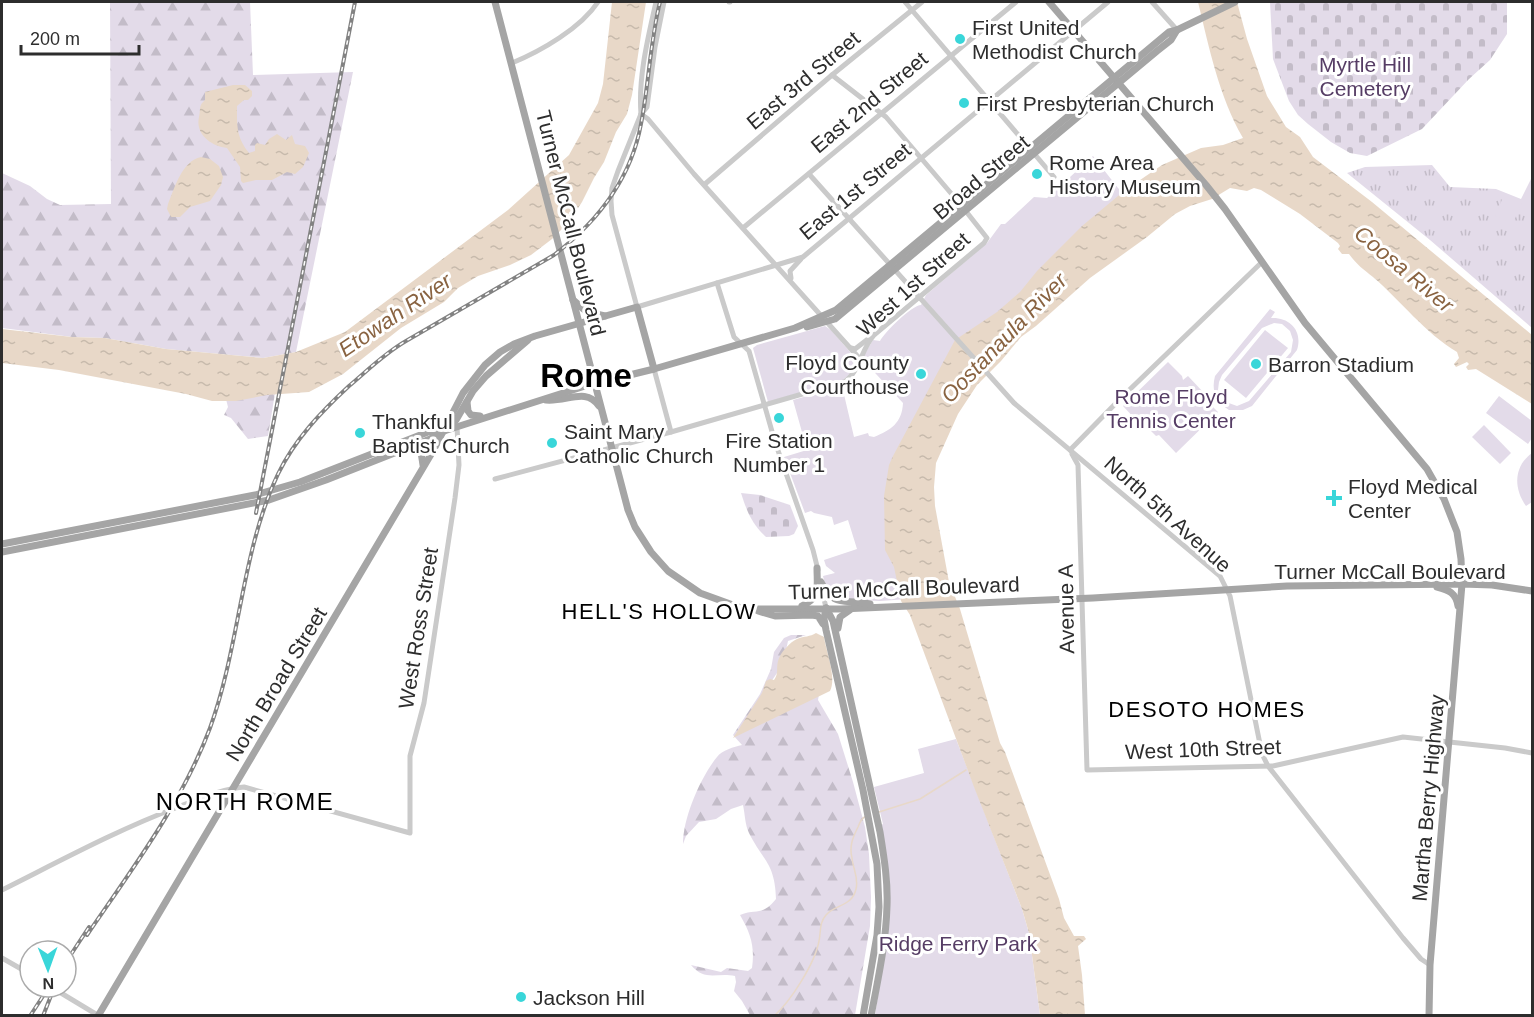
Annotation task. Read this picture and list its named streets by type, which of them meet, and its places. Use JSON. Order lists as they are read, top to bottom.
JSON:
{
  "streets": {
    "main road": [
      "Broad Street",
      "East 1st Street",
      "Turner McCall Boulevard",
      "North Broad Street",
      "Martha Berry Highway"
    ],
    "street": [
      "East 3rd Street",
      "East 2nd Street",
      "West 1st Street",
      "North 5th Avenue",
      "Avenue A",
      "West Ross Street",
      "West 10th Street"
    ]
  },
  "crossings": [
    ["East 2nd Street", "North 5th Avenue"],
    ["Broad Street", "East 1st Street"],
    ["Broad Street", "Turner McCall Boulevard"],
    ["Broad Street", "West 1st Street"],
    ["Broad Street", "North 5th Avenue"],
    ["Broad Street", "West Ross Street"],
    ["Broad Street", "North Broad Street"],
    ["Broad Street", "Martha Berry Highway"],
    ["East 1st Street", "Turner McCall Boulevard"],
    ["East 1st Street", "North 5th Avenue"],
    ["East 1st Street", "North Broad Street"],
    ["East 1st Street", "Martha Berry Highway"],
    ["Turner McCall Boulevard", "West 1st Street"],
    ["Turner McCall Boulevard", "North 5th Avenue"],
    ["Turner McCall Boulevard", "Avenue A"],
    ["Turner McCall Boulevard", "Martha Berry Highway"],
    ["West 1st Street", "North 5th Avenue"],
    ["North 5th Avenue", "Avenue A"],
    ["North 5th Avenue", "West 10th Street"],
    ["North 5th Avenue", "Martha Berry Highway"],
    ["Avenue A", "West 10th Street"],
    ["West Ross Street", "North Broad Street"],
    ["West 10th Street", "Martha Berry Highway"]
  ],
  "districts": [
    "Rome",
    "HELL'S HOLLOW",
    "DESOTO HOMES",
    "NORTH ROME"
  ],
  "water": ["Coosa River", "Etowah River", "Oostanaula River"],
  "parks": ["Myrtle Hill Cemetery", "Rome Floyd Tennis Center", "Ridge Ferry Park"],
  "places": {
    "other": [
      "First United Methodist Church",
      "First Presbyterian Church",
      "Rome Area History Museum",
      "Barron Stadium",
      "Floyd County Courthouse",
      "Fire Station Number 1",
      "Thankful Baptist Church",
      "Saint Mary Catholic Church",
      "Jackson Hill"
    ],
    "health": ["Floyd Medical Center"]
  },
  "scale_bar": "200 m",
  "north": "bottom"
}
